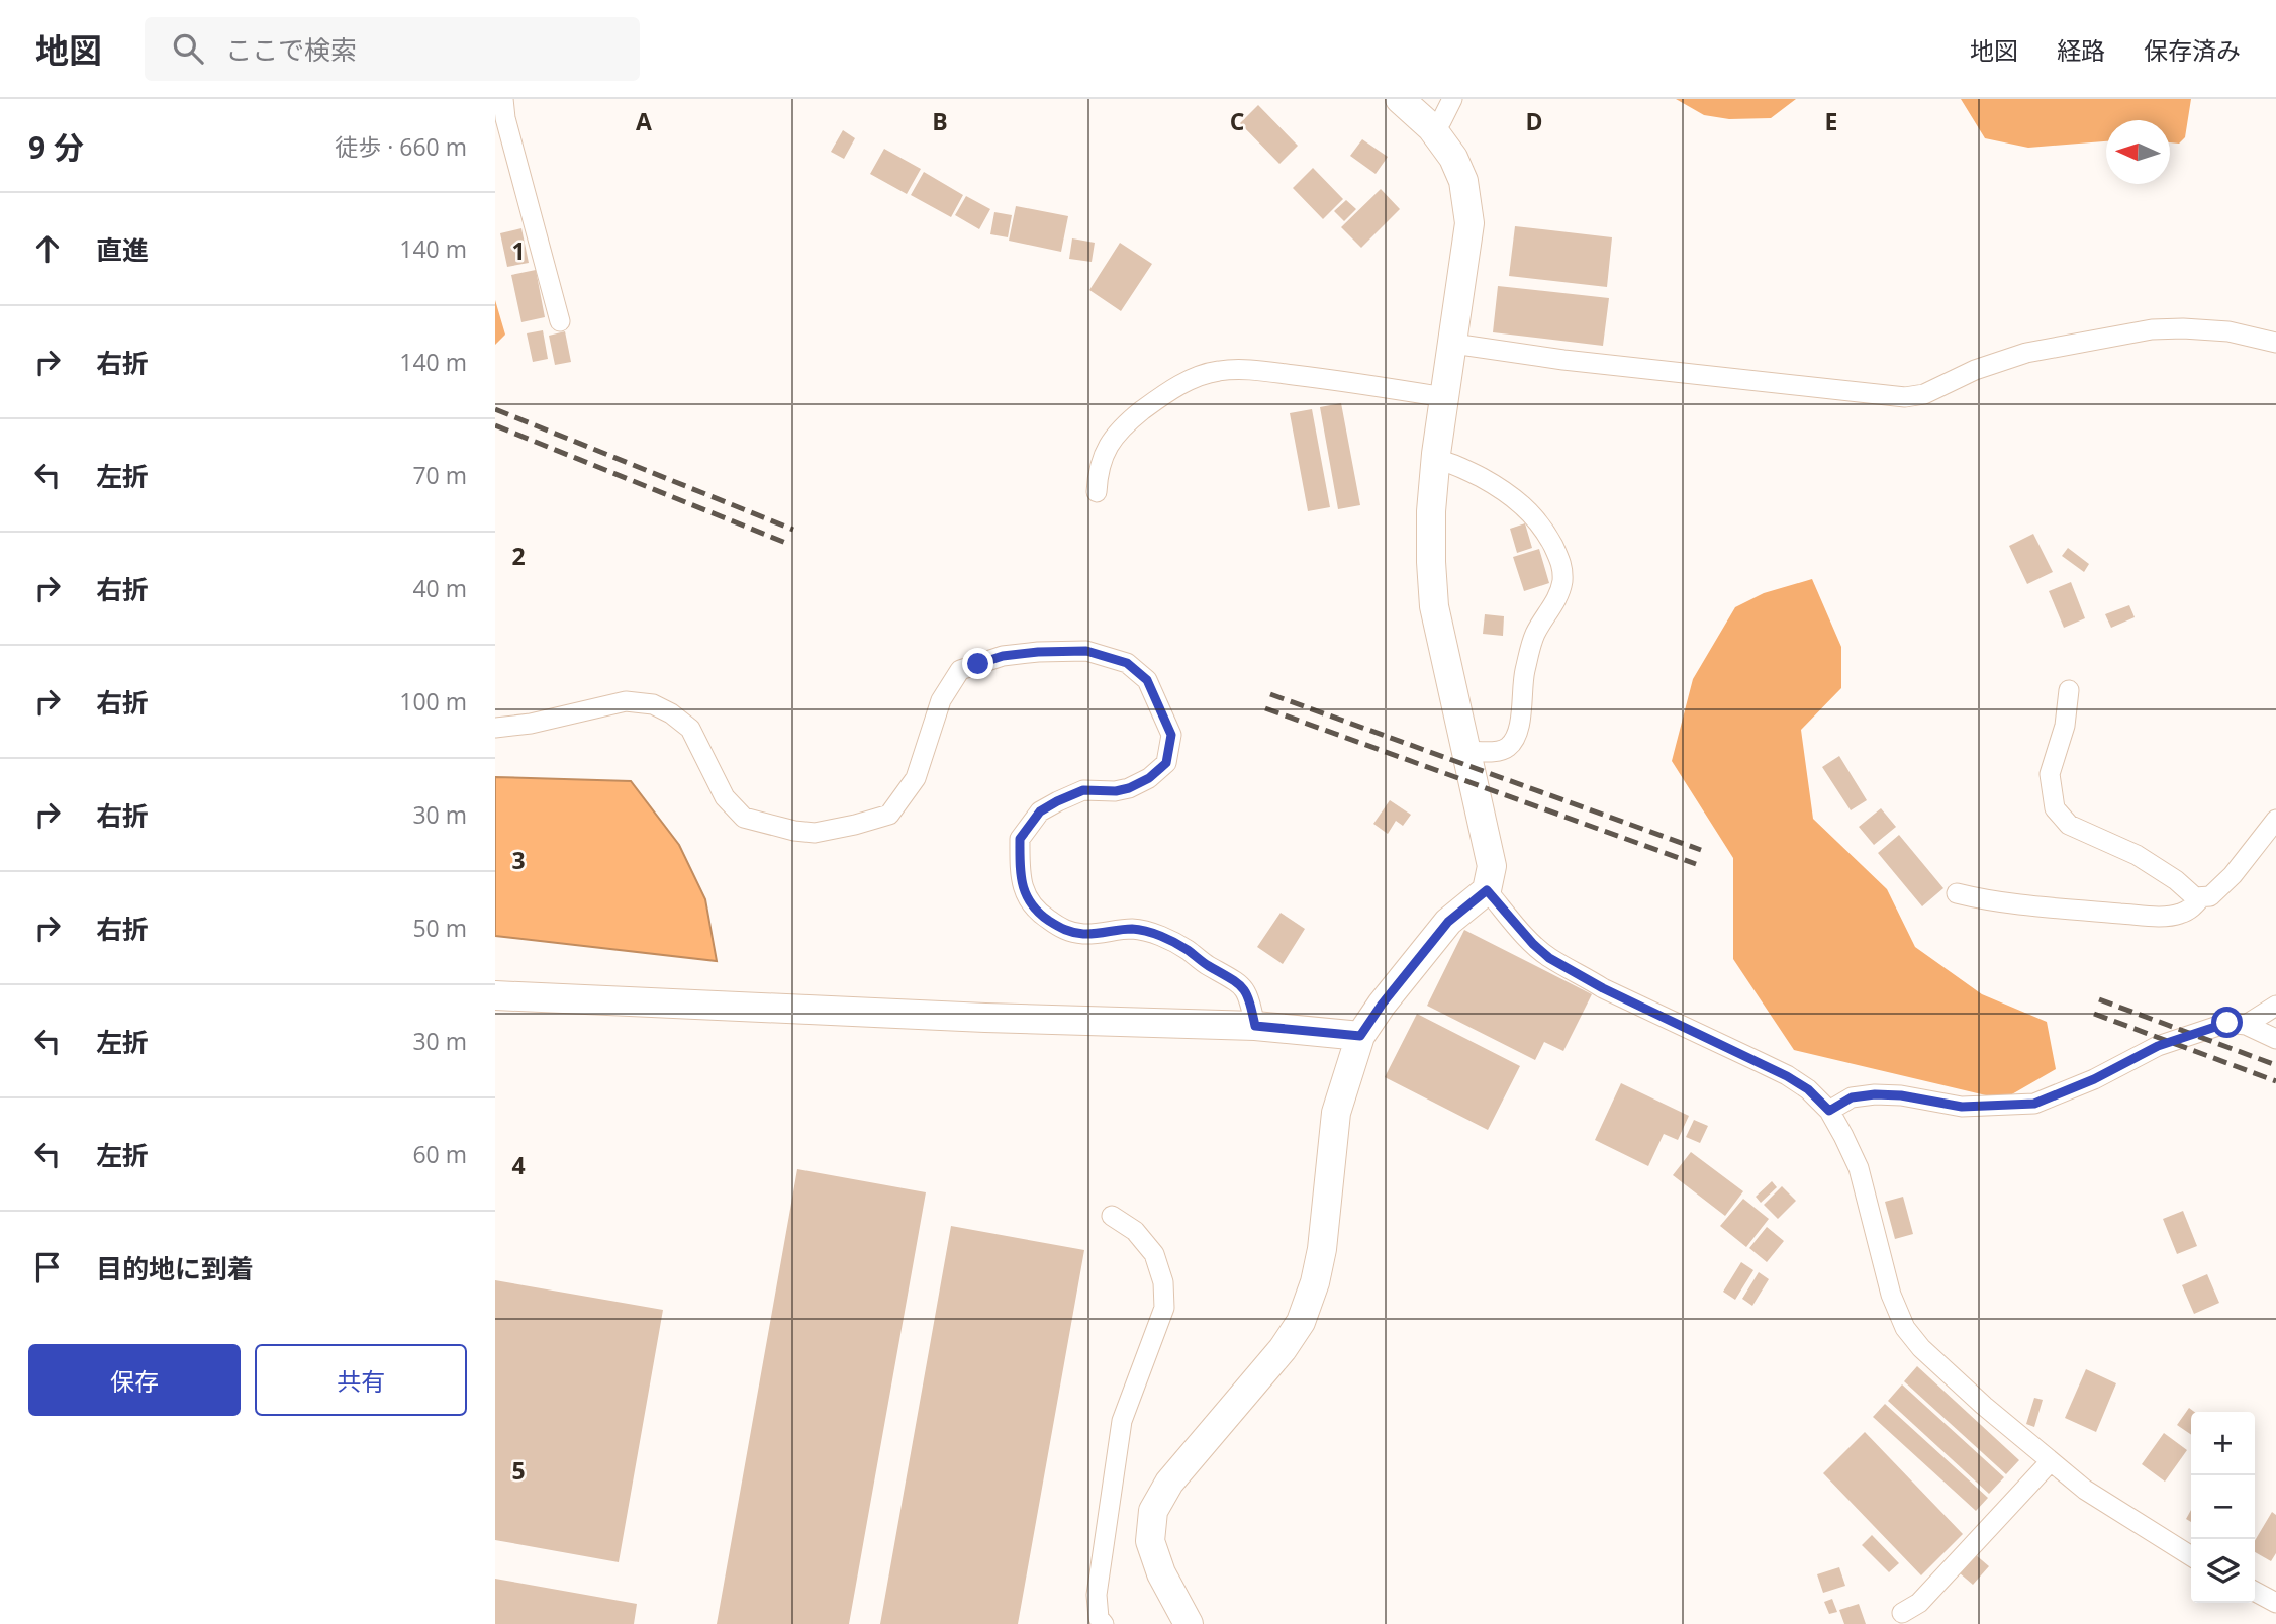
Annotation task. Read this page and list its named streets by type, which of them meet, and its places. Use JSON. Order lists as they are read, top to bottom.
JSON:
{
  "north": "left",
  "page": {
    "header": "地図",
    "search": "ここで検索",
    "nav": ["地図", "経路", "保存済み"],
    "heading": ["9 分", "徒歩 · 660 m"],
    "list": [
      ["直進", "140 m"],
      ["右折", "140 m"],
      ["左折", "70 m"],
      ["右折", "40 m"],
      ["右折", "100 m"],
      ["右折", "30 m"],
      ["右折", "50 m"],
      ["左折", "30 m"],
      ["左折", "60 m"],
      "目的地に到着"
    ],
    "buttons": ["保存", "共有"],
    "map_buttons": ["+", "−"]
  },
  "grid": {
    "columns": [
      "A",
      "B",
      "C",
      "D",
      "E"
    ],
    "rows": [
      "1",
      "2",
      "3",
      "4",
      "5"
    ]
  }
}
